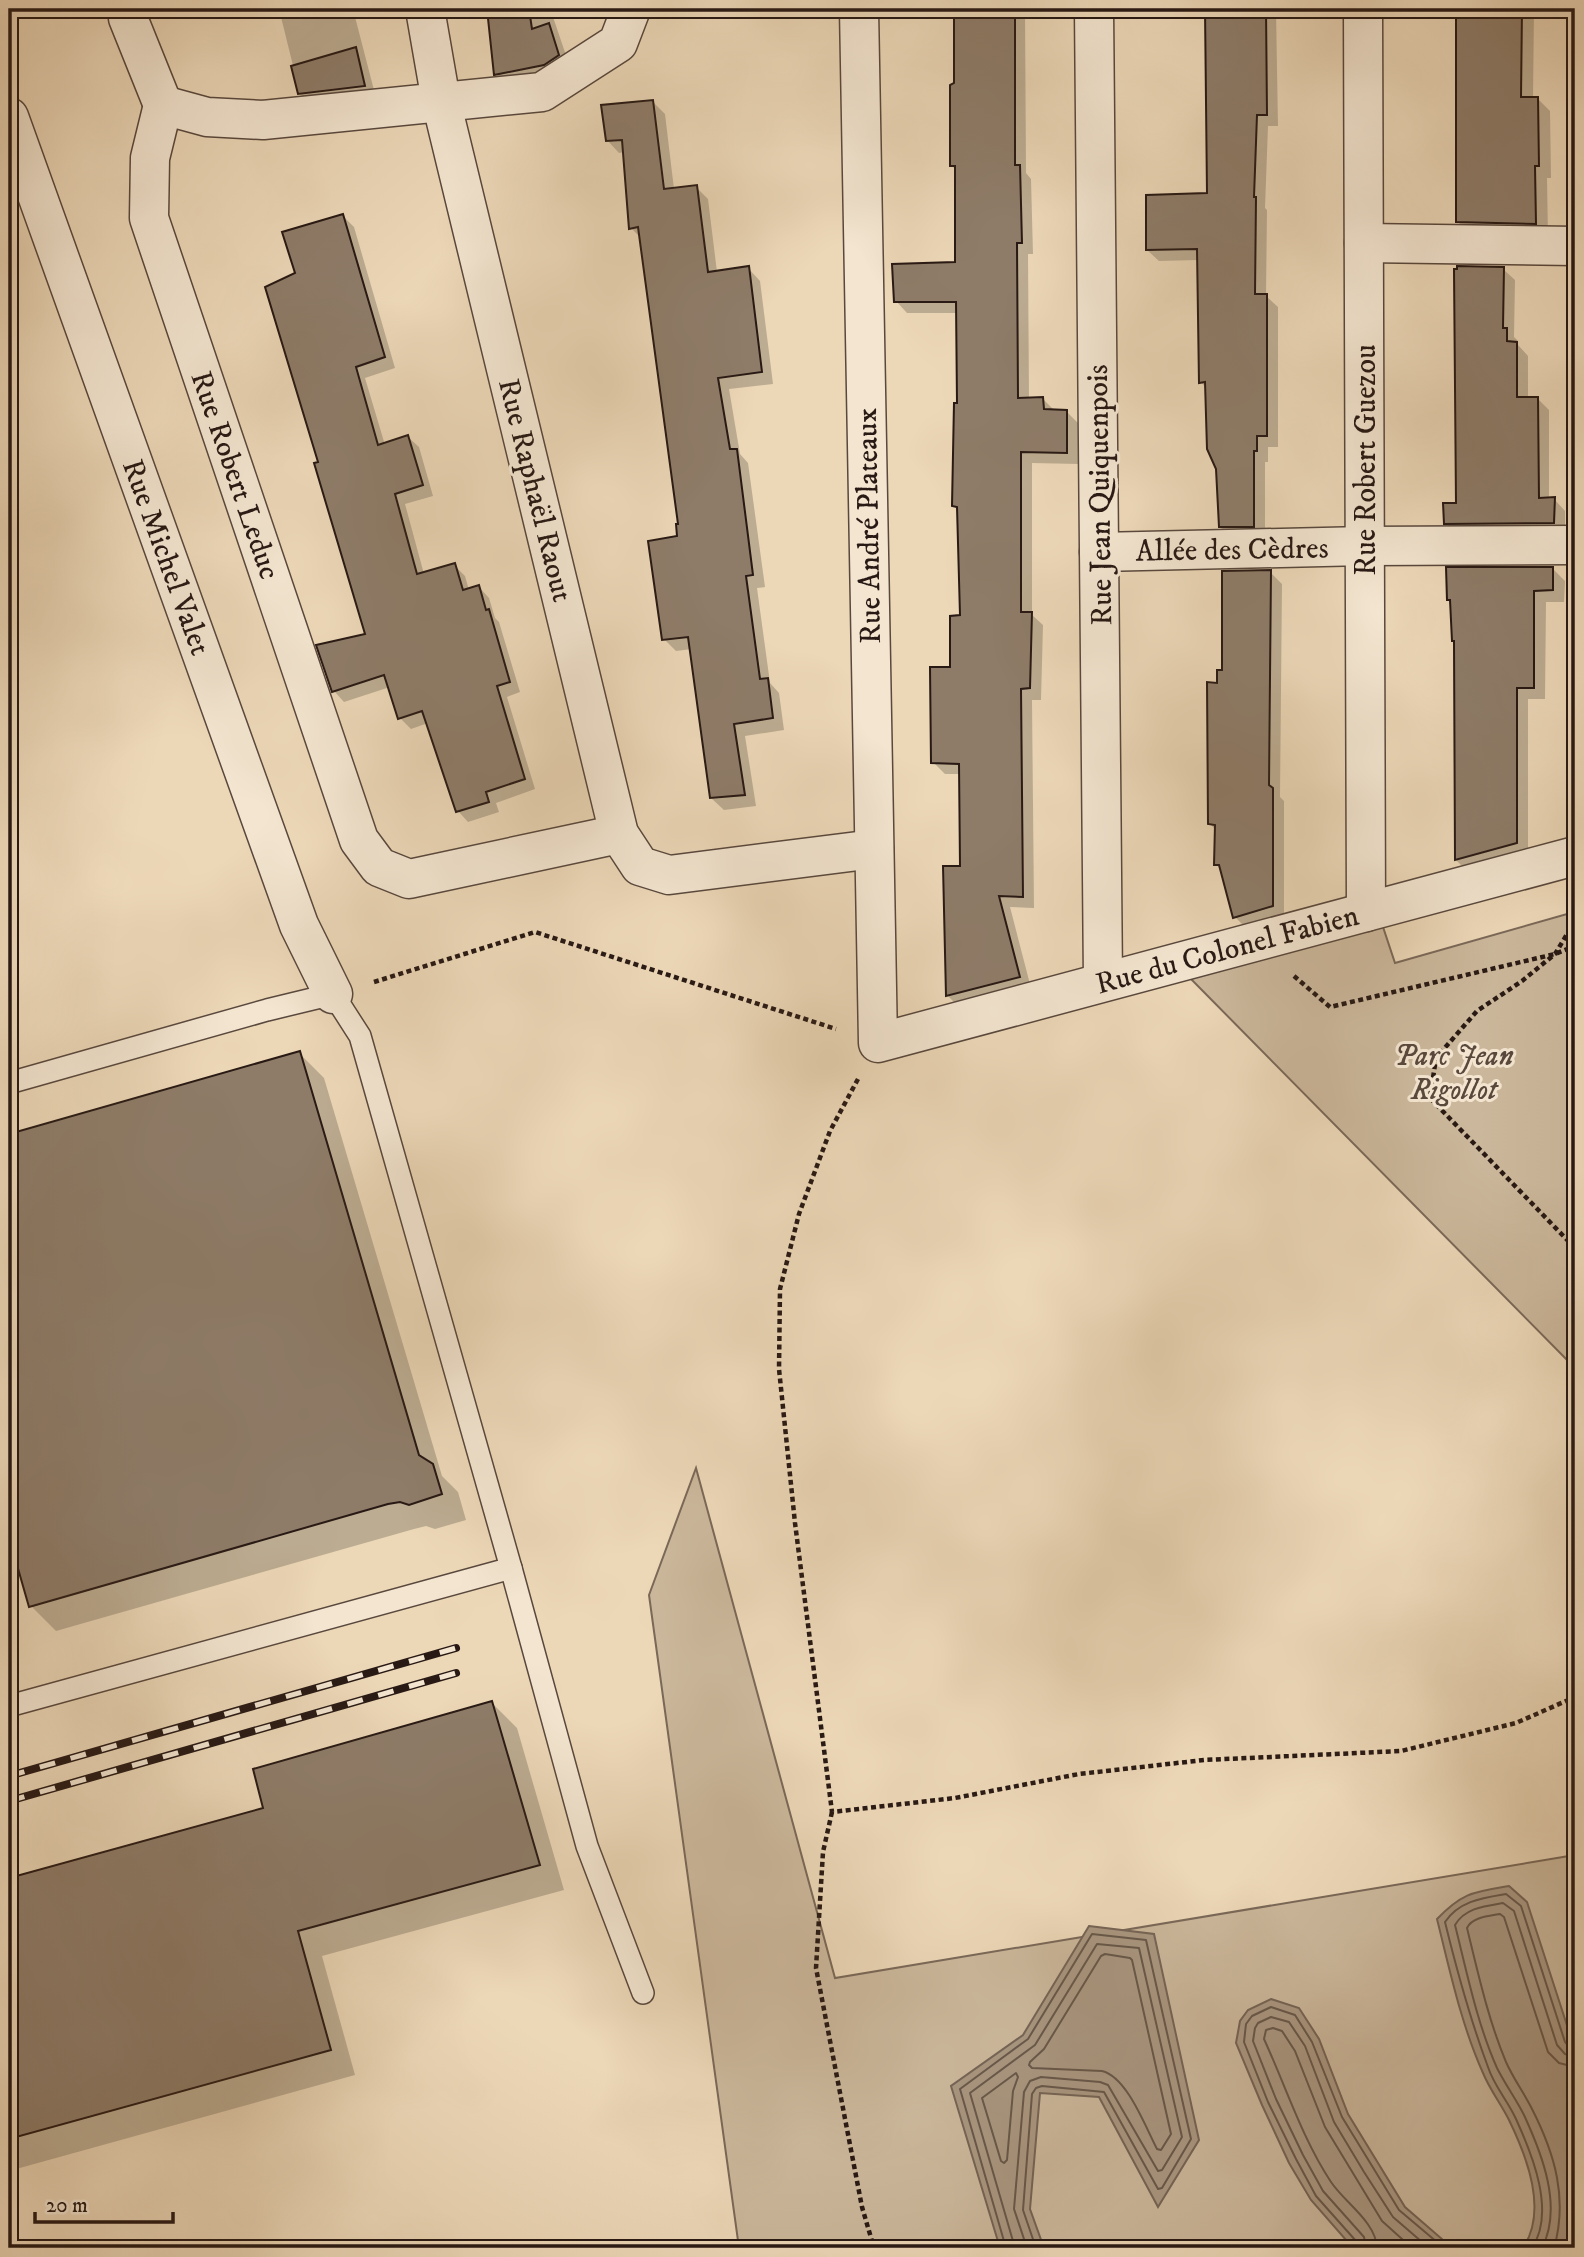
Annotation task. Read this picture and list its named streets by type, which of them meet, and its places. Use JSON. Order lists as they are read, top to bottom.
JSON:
{
  "streets": {
    "street": [
      "Rue Robert Guezou",
      "Rue Robert Leduc",
      "Rue Raphaël Raout",
      "Rue Jean Quiquenpois",
      "Rue André Plateaux",
      "Allée des Cèdres",
      "Rue Michel Valet",
      "Rue du Colonel Fabien"
    ]
  },
  "crossings": [
    ["Rue Robert Guezou", "Allée des Cèdres"],
    ["Rue Robert Guezou", "Rue du Colonel Fabien"],
    ["Rue Robert Leduc", "Rue Raphaël Raout"],
    ["Rue Raphaël Raout", "Rue André Plateaux"],
    ["Rue Jean Quiquenpois", "Allée des Cèdres"],
    ["Rue Jean Quiquenpois", "Rue du Colonel Fabien"],
    ["Rue André Plateaux", "Rue du Colonel Fabien"]
  ],
  "parks": ["Parc Jean Rigollot"],
  "scale_bar": "20 m"
}
